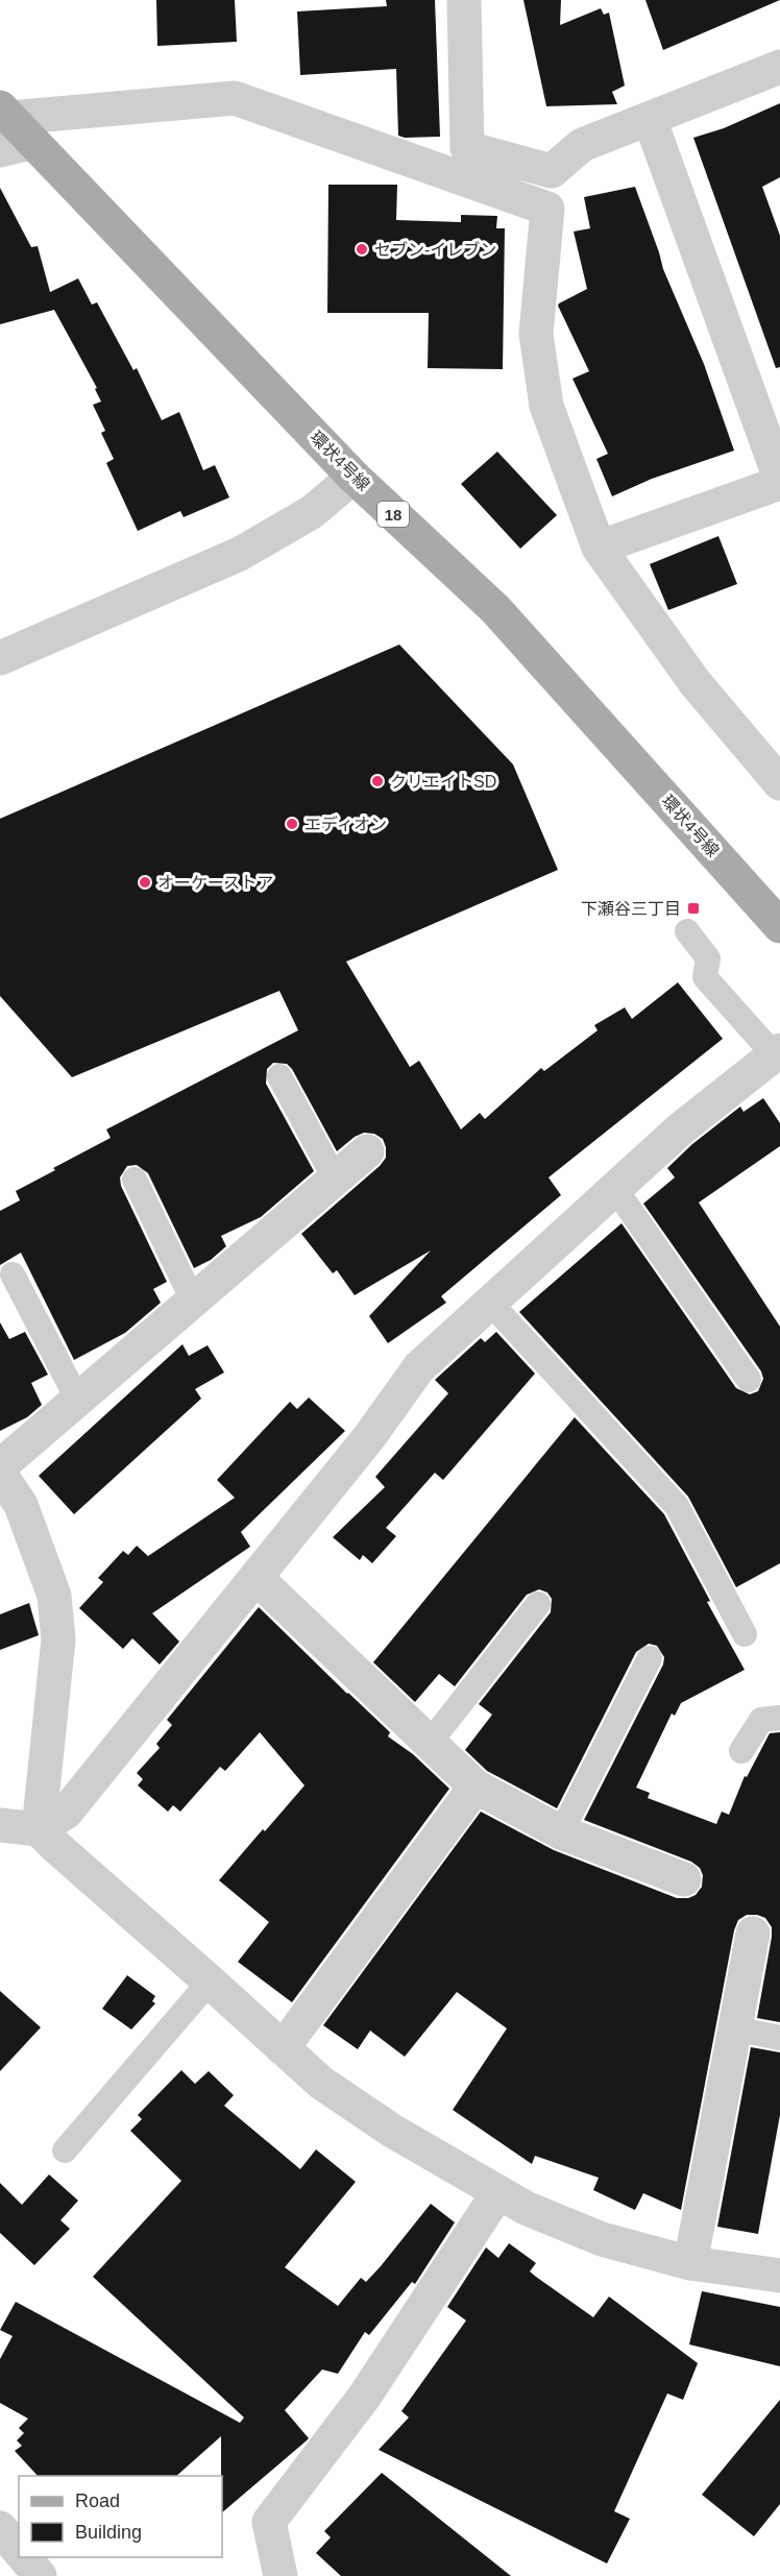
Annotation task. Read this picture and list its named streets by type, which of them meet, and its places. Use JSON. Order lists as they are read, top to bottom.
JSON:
{
  "streets": {
    "main road": ["環状4号線", "18"]
  },
  "places": {
    "other": [
      "セブン-イレブン",
      "クリエイトSD",
      "エディオン",
      "オーケーストア"
    ],
    "transit": ["下瀬谷三丁目"]
  },
  "legend": ["Road", "Building"]
}
